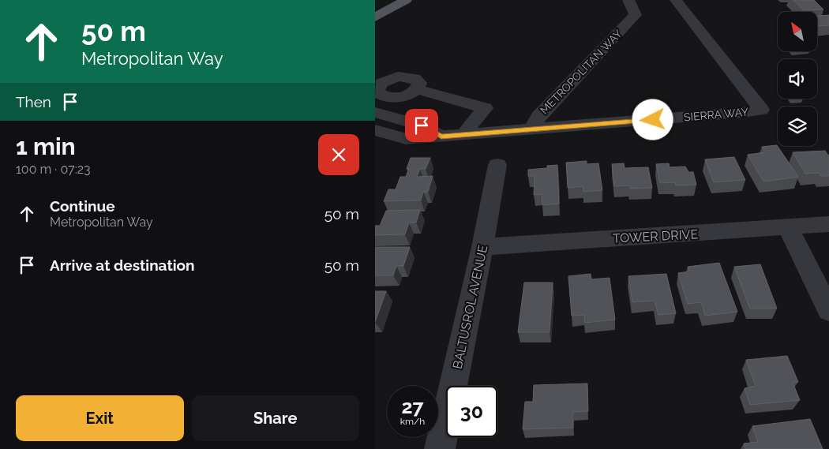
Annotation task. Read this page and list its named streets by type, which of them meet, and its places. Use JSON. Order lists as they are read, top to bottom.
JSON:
{
  "streets": {
    "street": [
      "METROPOLITAN WAY",
      "SIERRA WAY",
      "TOWER DRIVE",
      "BALTUSROL AVENUE"
    ]
  },
  "crossings": [
    ["METROPOLITAN WAY", "SIERRA WAY"],
    ["TOWER DRIVE", "BALTUSROL AVENUE"]
  ],
  "north": "top left",
  "page": {
    "turn": ["50 m", "Metropolitan Way"],
    "then": "Then",
    "heading": ["1 min", "100 m · 07:23"],
    "list": [
      {
        "name": "Continue",
        "note": "Metropolitan Way",
        "value": "50 m"
      },
      {
        "name": "Arrive at destination",
        "value": "50 m"
      }
    ],
    "speed": "27 km/h",
    "limit": "30",
    "buttons": ["Exit", "Share"]
  }
}
